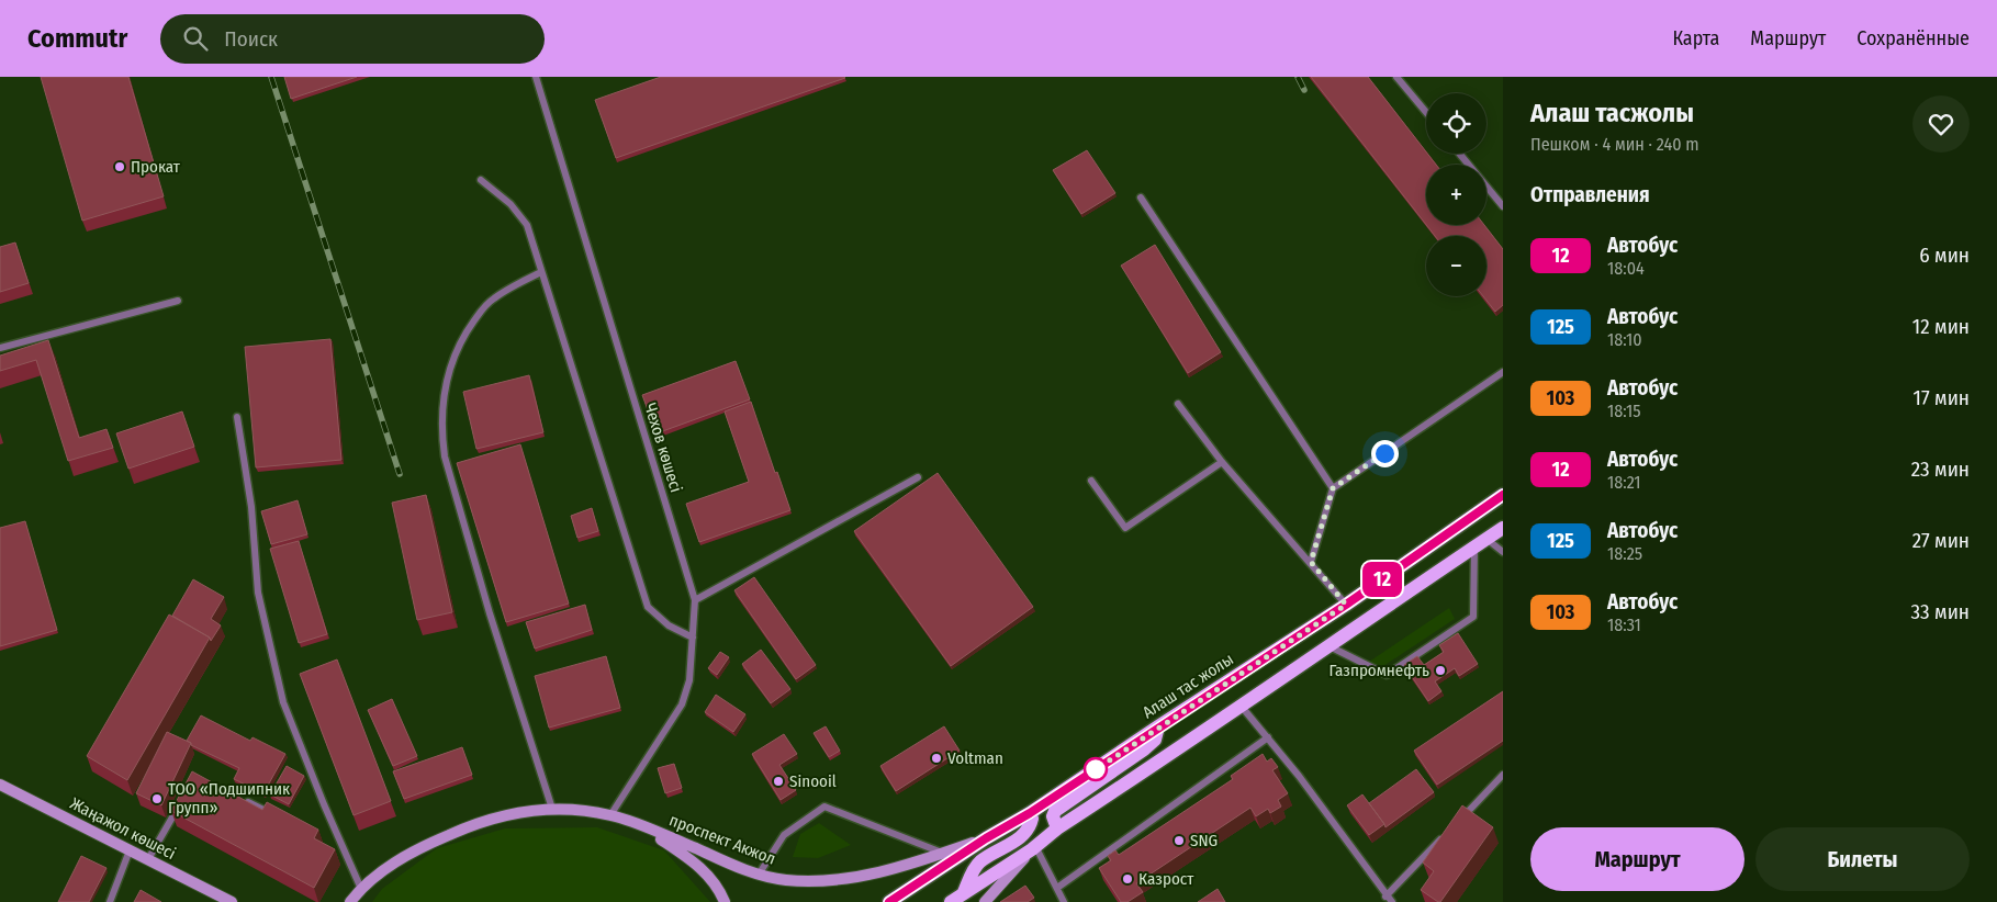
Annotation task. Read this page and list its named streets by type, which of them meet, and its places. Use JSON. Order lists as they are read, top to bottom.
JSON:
{
  "streets": {
    "main road": ["Алаш тас жолы", "Жаңажол көшесі", "проспект Акжол"],
    "lane": ["Чехов көшесі"]
  },
  "crossings": [
    ["Чехов көшесі", "проспект Акжол"],
    ["Алаш тас жолы", "проспект Акжол"]
  ],
  "places": [
    "Прокат",
    "Газпромнефть",
    "Voltman",
    "Sinooil",
    "ТОО «Подшипник Групп»",
    "SNG",
    "Казрост"
  ],
  "lines": ["bus line 12"],
  "page": {
    "header": "Commutr",
    "search": "Поиск",
    "nav": ["Карта", "Маршрут", "Сохранённые"],
    "on_map": "12",
    "heading": [
      ["Алаш тасжолы", "Пешком · 4 мин · 240 m"],
      "Отправления"
    ],
    "map_buttons": ["+", "−"],
    "list": [
      {
        "mark": "12",
        "name": "Автобус",
        "note": "18:04",
        "value": "6 мин"
      },
      {
        "mark": "125",
        "name": "Автобус",
        "note": "18:10",
        "value": "12 мин"
      },
      {
        "mark": "103",
        "name": "Автобус",
        "note": "18:15",
        "value": "17 мин"
      },
      {
        "mark": "12",
        "name": "Автобус",
        "note": "18:21",
        "value": "23 мин"
      },
      {
        "mark": "125",
        "name": "Автобус",
        "note": "18:25",
        "value": "27 мин"
      },
      {
        "mark": "103",
        "name": "Автобус",
        "note": "18:31",
        "value": "33 мин"
      }
    ],
    "buttons": ["Маршрут", "Билеты"]
  }
}
